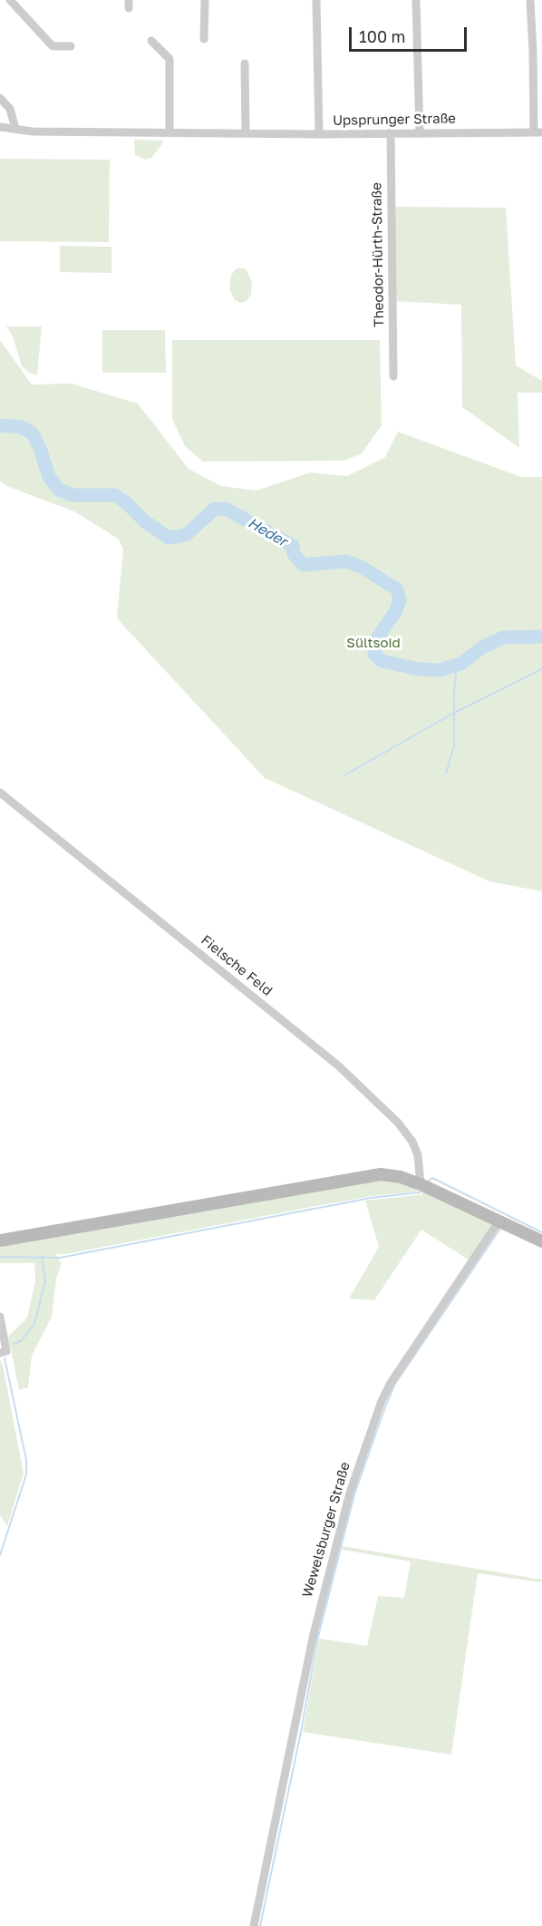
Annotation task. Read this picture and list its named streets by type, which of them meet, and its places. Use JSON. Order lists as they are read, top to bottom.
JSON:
{
  "streets": {
    "street": [
      "Upsprunger Straße",
      "Theodor-Hürth-Straße",
      "Fielsche Feld",
      "Wewelsburger Straße"
    ]
  },
  "crossings": [
    ["Upsprunger Straße", "Theodor-Hürth-Straße"]
  ],
  "water": ["Heder"],
  "parks": ["Sültsoid"],
  "scale_bar": "100 m"
}
